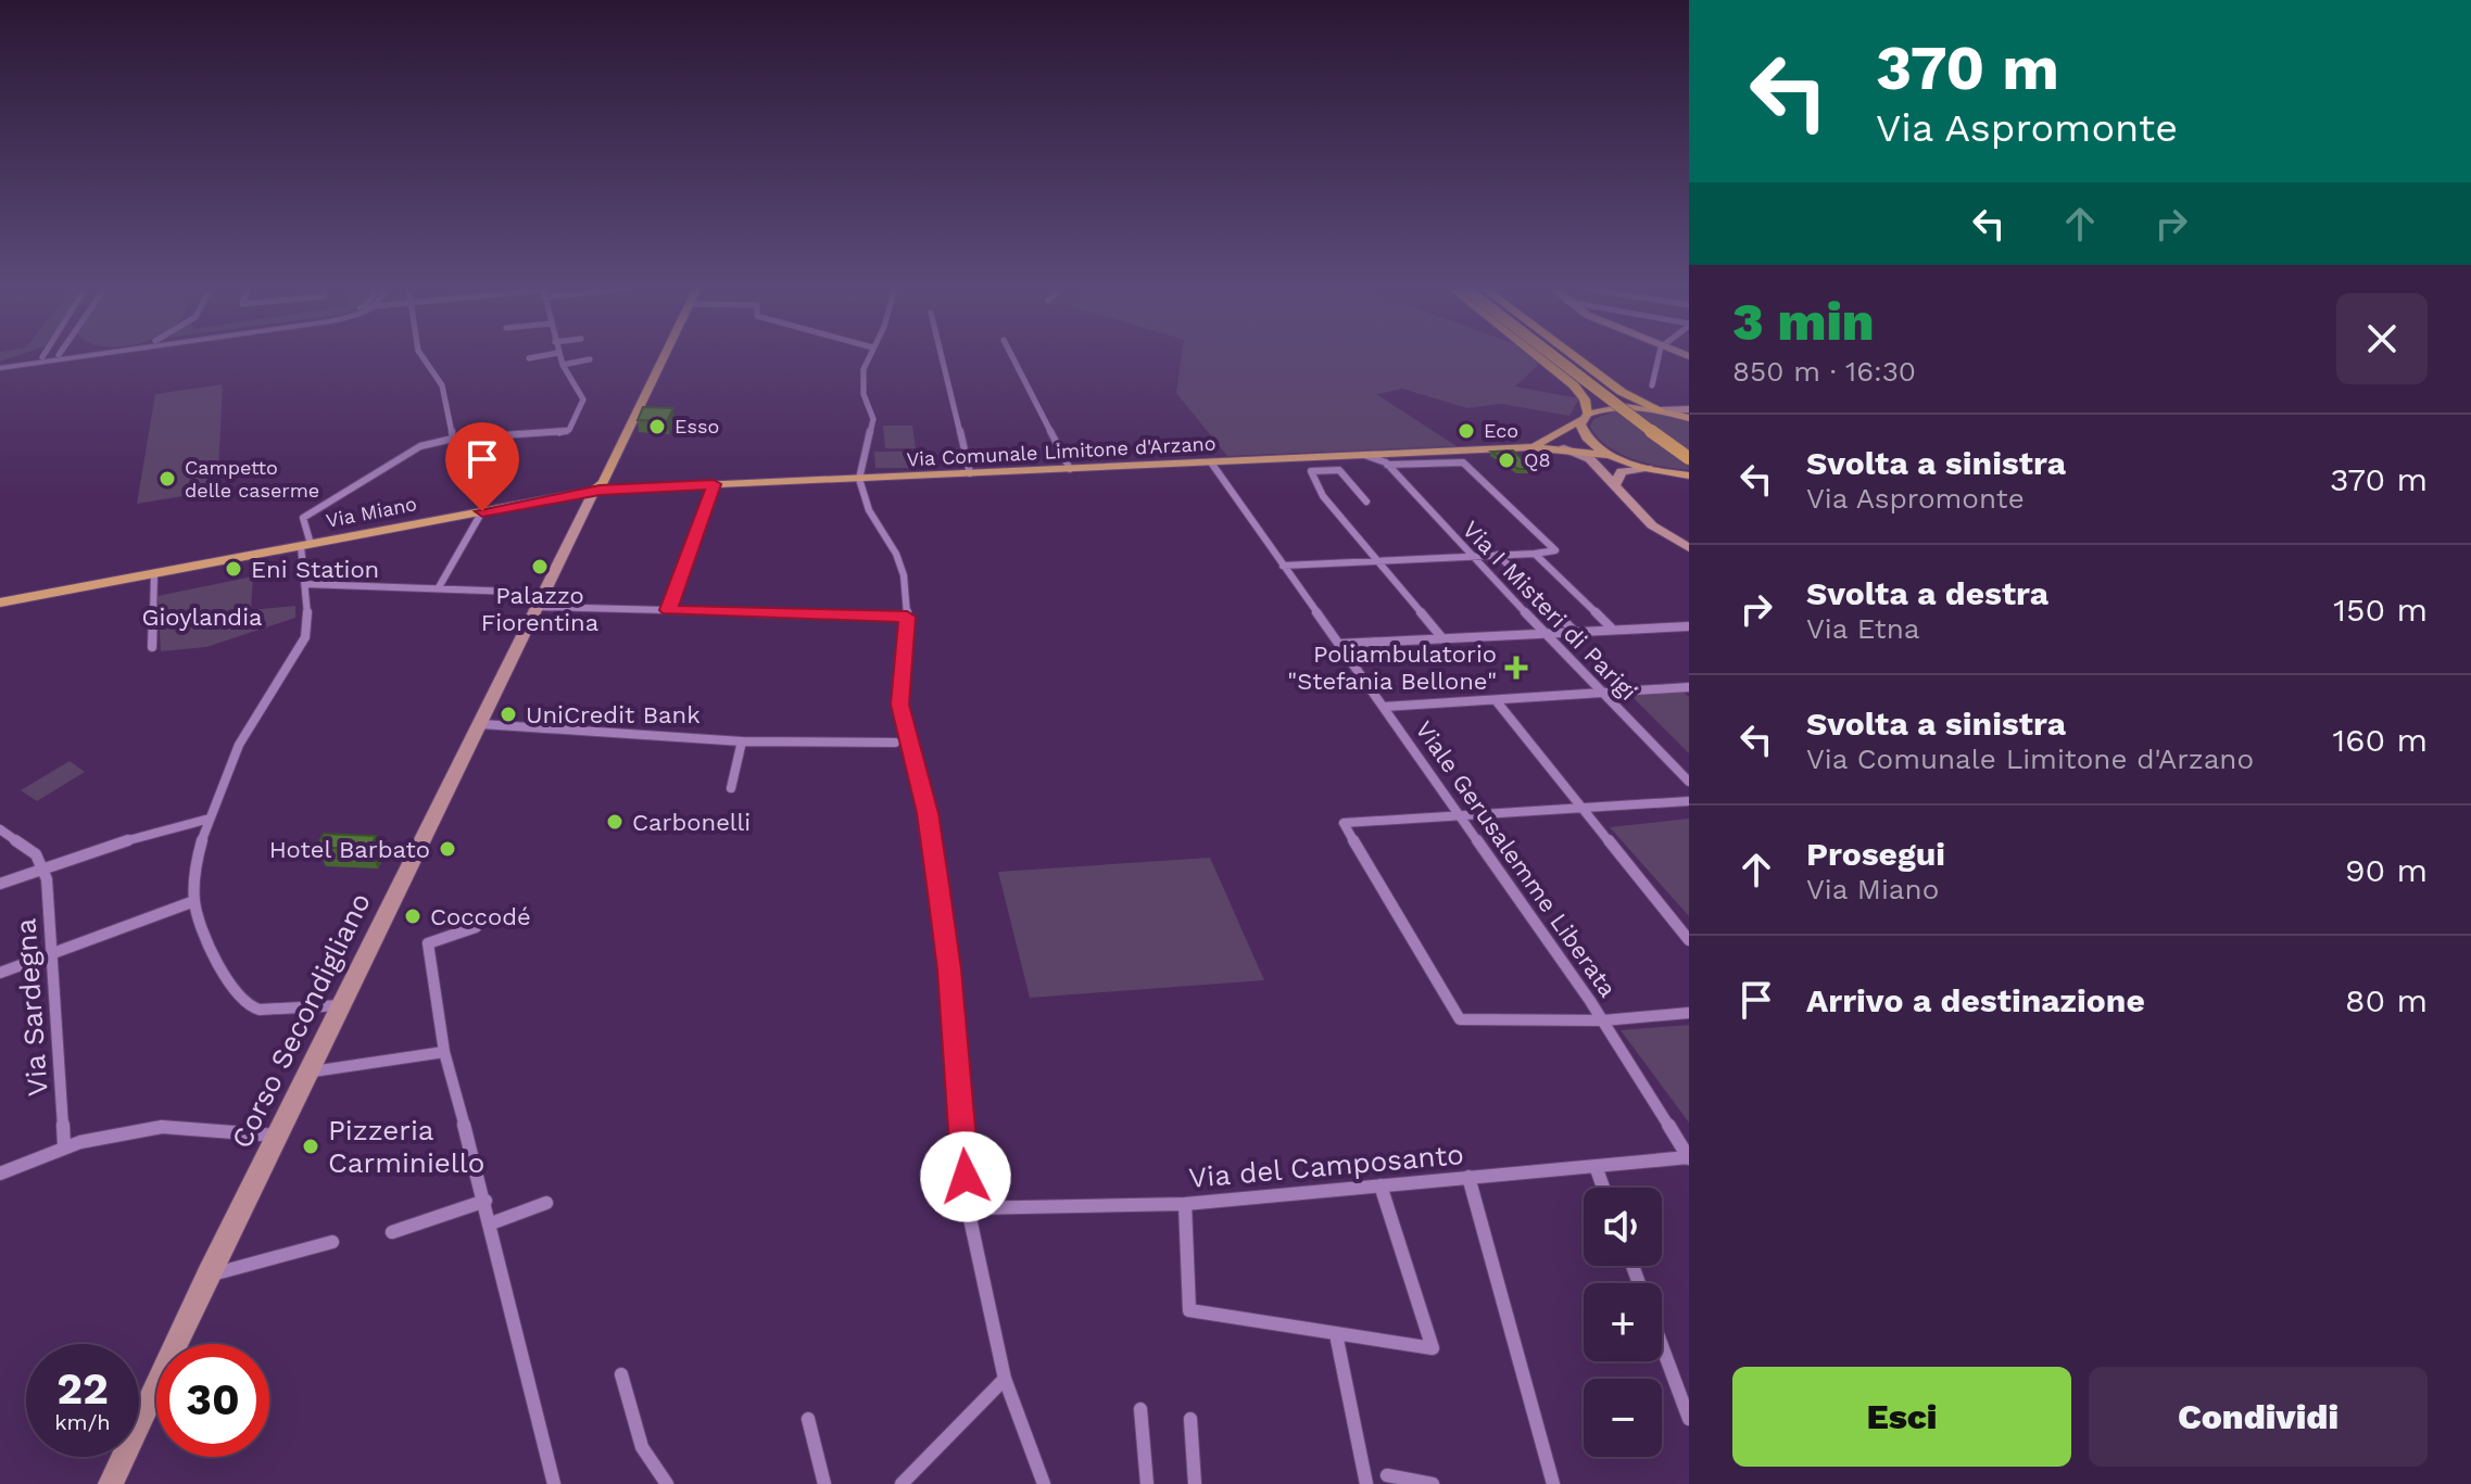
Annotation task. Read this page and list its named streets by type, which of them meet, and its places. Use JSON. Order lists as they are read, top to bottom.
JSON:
{
  "streets": {
    "main road": ["Via Comunale Limitone d'Arzano", "Via Miano", "Corso Secondigliano"],
    "street": [
      "Via I Misteri di Parigi",
      "Viale Gerusalemme Liberata",
      "Via Sardegna",
      "Via del Camposanto"
    ]
  },
  "crossings": [
    ["Via Comunale Limitone d'Arzano", "Via Miano"],
    ["Via Comunale Limitone d'Arzano", "Via I Misteri di Parigi"],
    ["Via Comunale Limitone d'Arzano", "Viale Gerusalemme Liberata"],
    ["Via Comunale Limitone d'Arzano", "Corso Secondigliano"],
    ["Via Miano", "Corso Secondigliano"],
    ["Viale Gerusalemme Liberata", "Via del Camposanto"]
  ],
  "parks": ["Gioylandia"],
  "places": {
    "other": [
      "Esso",
      "Eco",
      "Q8",
      "Campetto delle caserme",
      "Palazzo Fiorentina",
      "Eni Station",
      "UniCredit Bank",
      "Carbonelli",
      "Hotel Barbato",
      "Coccodé",
      "Pizzeria Carminiello"
    ],
    "health": ["Poliambulatorio \"Stefania Bellone\""]
  },
  "page": {
    "turn": ["370 m", "Via Aspromonte"],
    "heading": ["3 min", "850 m · 16:30"],
    "list": [
      {
        "name": "Svolta a sinistra",
        "note": "Via Aspromonte",
        "value": "370 m"
      },
      {
        "name": "Svolta a destra",
        "note": "Via Etna",
        "value": "150 m"
      },
      {
        "name": "Svolta a sinistra",
        "note": "Via Comunale Limitone d'Arzano",
        "value": "160 m"
      },
      {
        "name": "Prosegui",
        "note": "Via Miano",
        "value": "90 m"
      },
      {
        "name": "Arrivo a destinazione",
        "value": "80 m"
      }
    ],
    "map_buttons": ["+", "−"],
    "speed": "22 km/h",
    "limit": "30",
    "buttons": ["Esci", "Condividi"]
  }
}
